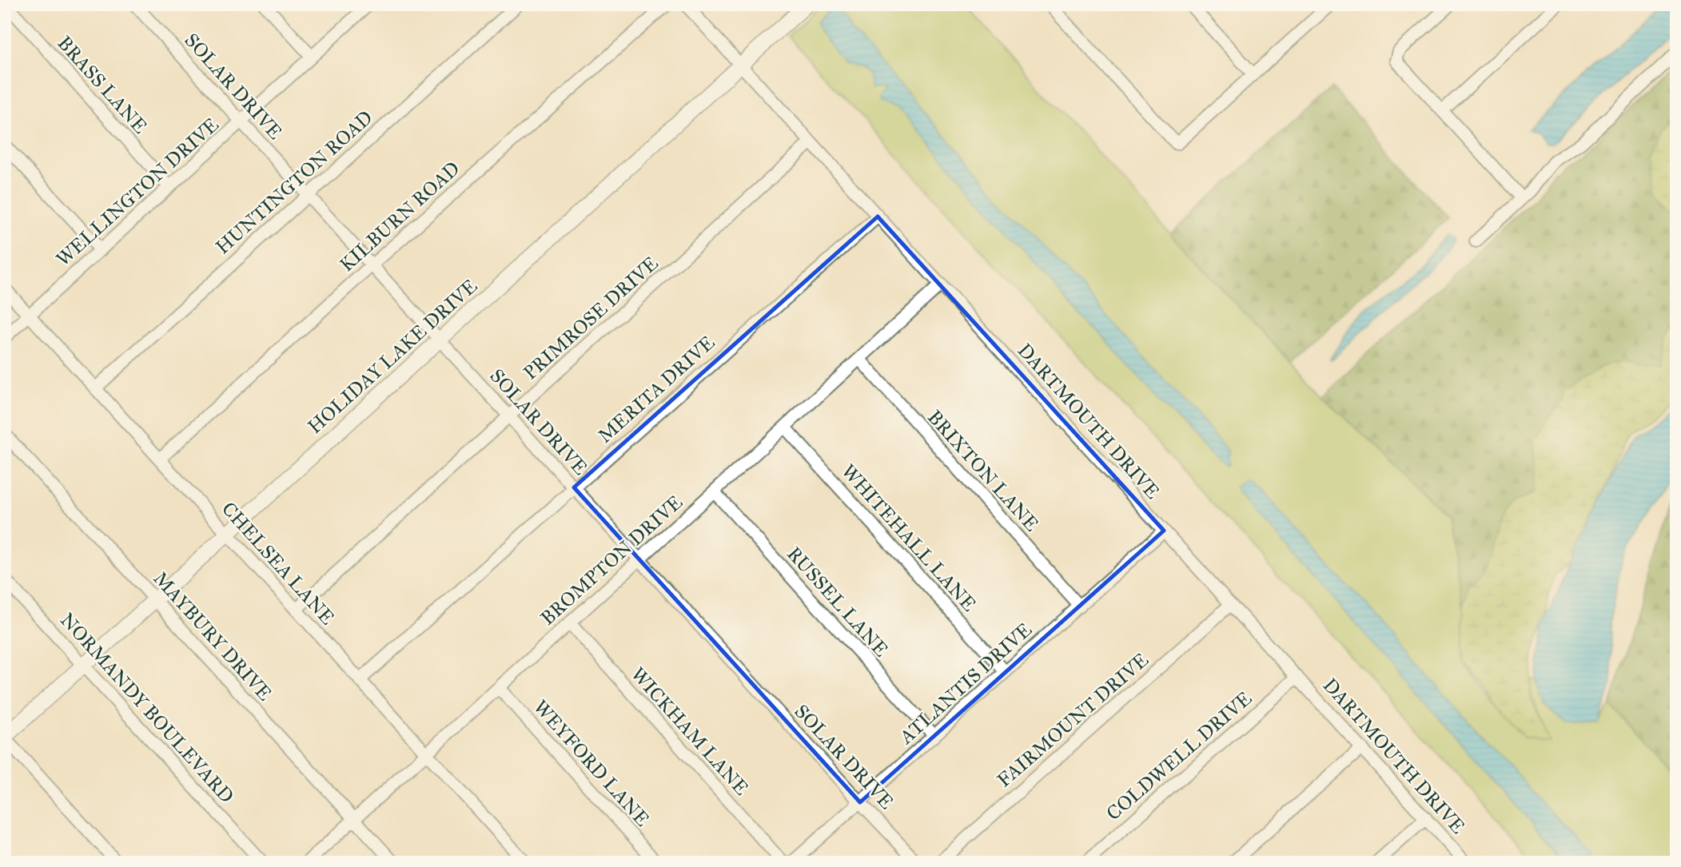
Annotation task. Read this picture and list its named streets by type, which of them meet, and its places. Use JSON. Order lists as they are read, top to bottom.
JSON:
{
  "streets": {
    "street": [
      "BRASS LANE",
      "SOLAR DRIVE",
      "HUNTINGTON ROAD",
      "WELLINGTON DRIVE",
      "KILBURN ROAD",
      "PRIMROSE DRIVE",
      "HOLIDAY LAKE DRIVE",
      "MERITA DRIVE",
      "DARTMOUTH DRIVE",
      "BRIXTON LANE",
      "WHITEHALL LANE",
      "BROMPTON DRIVE",
      "CHELSEA LANE",
      "RUSSEL LANE",
      "MAYBURY DRIVE",
      "ATLANTIS DRIVE",
      "NORMANDY BOULEVARD",
      "FAIRMOUNT DRIVE",
      "WICKHAM LANE",
      "COLDWELL DRIVE",
      "WEYFORD LANE"
    ]
  },
  "crossings": [
    ["BRASS LANE", "WELLINGTON DRIVE"],
    ["SOLAR DRIVE", "HUNTINGTON ROAD"],
    ["SOLAR DRIVE", "WELLINGTON DRIVE"],
    ["SOLAR DRIVE", "KILBURN ROAD"],
    ["SOLAR DRIVE", "PRIMROSE DRIVE"],
    ["SOLAR DRIVE", "HOLIDAY LAKE DRIVE"],
    ["SOLAR DRIVE", "MERITA DRIVE"],
    ["SOLAR DRIVE", "BROMPTON DRIVE"],
    ["SOLAR DRIVE", "ATLANTIS DRIVE"],
    ["HUNTINGTON ROAD", "CHELSEA LANE"],
    ["WELLINGTON DRIVE", "CHELSEA LANE"],
    ["KILBURN ROAD", "CHELSEA LANE"],
    ["PRIMROSE DRIVE", "DARTMOUTH DRIVE"],
    ["PRIMROSE DRIVE", "CHELSEA LANE"],
    ["HOLIDAY LAKE DRIVE", "DARTMOUTH DRIVE"],
    ["HOLIDAY LAKE DRIVE", "CHELSEA LANE"],
    ["HOLIDAY LAKE DRIVE", "MAYBURY DRIVE"],
    ["HOLIDAY LAKE DRIVE", "NORMANDY BOULEVARD"],
    ["MERITA DRIVE", "DARTMOUTH DRIVE"],
    ["MERITA DRIVE", "CHELSEA LANE"],
    ["DARTMOUTH DRIVE", "BROMPTON DRIVE"],
    ["DARTMOUTH DRIVE", "ATLANTIS DRIVE"],
    ["DARTMOUTH DRIVE", "FAIRMOUNT DRIVE"],
    ["DARTMOUTH DRIVE", "COLDWELL DRIVE"],
    ["BRIXTON LANE", "BROMPTON DRIVE"],
    ["BRIXTON LANE", "ATLANTIS DRIVE"],
    ["WHITEHALL LANE", "BROMPTON DRIVE"],
    ["WHITEHALL LANE", "ATLANTIS DRIVE"],
    ["BROMPTON DRIVE", "CHELSEA LANE"],
    ["BROMPTON DRIVE", "RUSSEL LANE"],
    ["BROMPTON DRIVE", "MAYBURY DRIVE"],
    ["BROMPTON DRIVE", "WICKHAM LANE"],
    ["BROMPTON DRIVE", "WEYFORD LANE"],
    ["RUSSEL LANE", "ATLANTIS DRIVE"]
  ]
}
